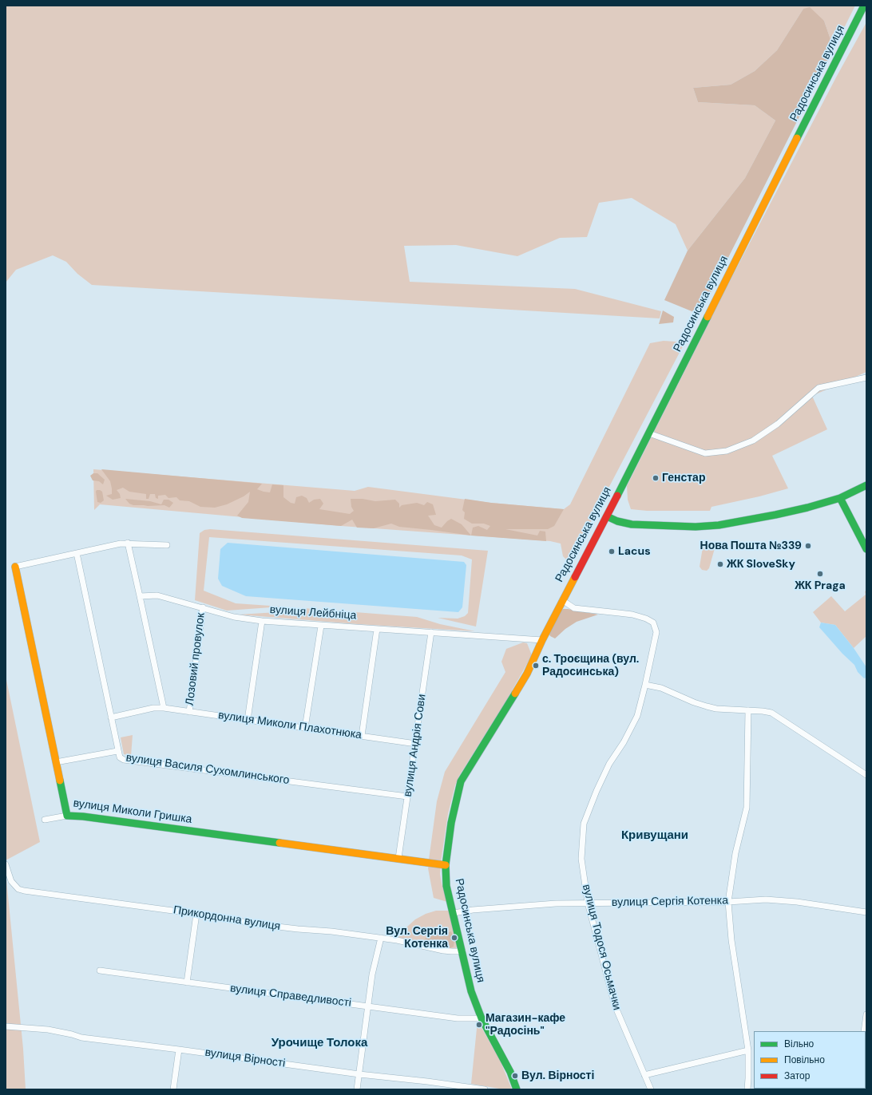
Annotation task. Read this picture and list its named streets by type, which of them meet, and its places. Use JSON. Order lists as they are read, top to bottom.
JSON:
{
  "streets": {
    "street": [
      "Радосинська вулиця",
      "вулиця Лейбніца",
      "Лозовий провулок",
      "вулиця Миколи Плахотнюка",
      "вулиця Андрія Сови",
      "вулиця Василя Сухомлинського",
      "вулиця Миколи Гришка",
      "вулиця Сергія Котенка",
      "Прикордонна вулиця",
      "вулиця Тодося Осьмачки",
      "вулиця Справедливості",
      "вулиця Вірності"
    ]
  },
  "crossings": [
    ["Радосинська вулиця", "вулиця Лейбніца"],
    ["Радосинська вулиця", "вулиця Миколи Гришка"],
    ["Радосинська вулиця", "вулиця Сергія Котенка"],
    ["Радосинська вулиця", "Прикордонна вулиця"],
    ["Радосинська вулиця", "вулиця Тодося Осьмачки"],
    ["Радосинська вулиця", "вулиця Справедливості"],
    ["вулиця Лейбніца", "Лозовий провулок"],
    ["вулиця Лейбніца", "вулиця Андрія Сови"],
    ["Лозовий провулок", "вулиця Миколи Плахотнюка"],
    ["вулиця Миколи Плахотнюка", "вулиця Андрія Сови"],
    ["вулиця Миколи Плахотнюка", "вулиця Василя Сухомлинського"],
    ["вулиця Андрія Сови", "вулиця Василя Сухомлинського"],
    ["вулиця Андрія Сови", "вулиця Миколи Гришка"],
    ["вулиця Сергія Котенка", "вулиця Тодося Осьмачки"]
  ],
  "districts": ["Кривущани", "Урочище Толока"],
  "places": [
    "Генстар",
    "Нова Пошта №339",
    "Lacus",
    "ЖК SloveSky",
    "ЖК Praga",
    "с. Троєщина (вул. Радосинська)",
    "Вул. Сергія Котенка",
    "Магазин-кафе ''Радосінь\"",
    "Вул. Вірності"
  ],
  "legend": ["Вільно", "Повільно", "Затор"]
}
